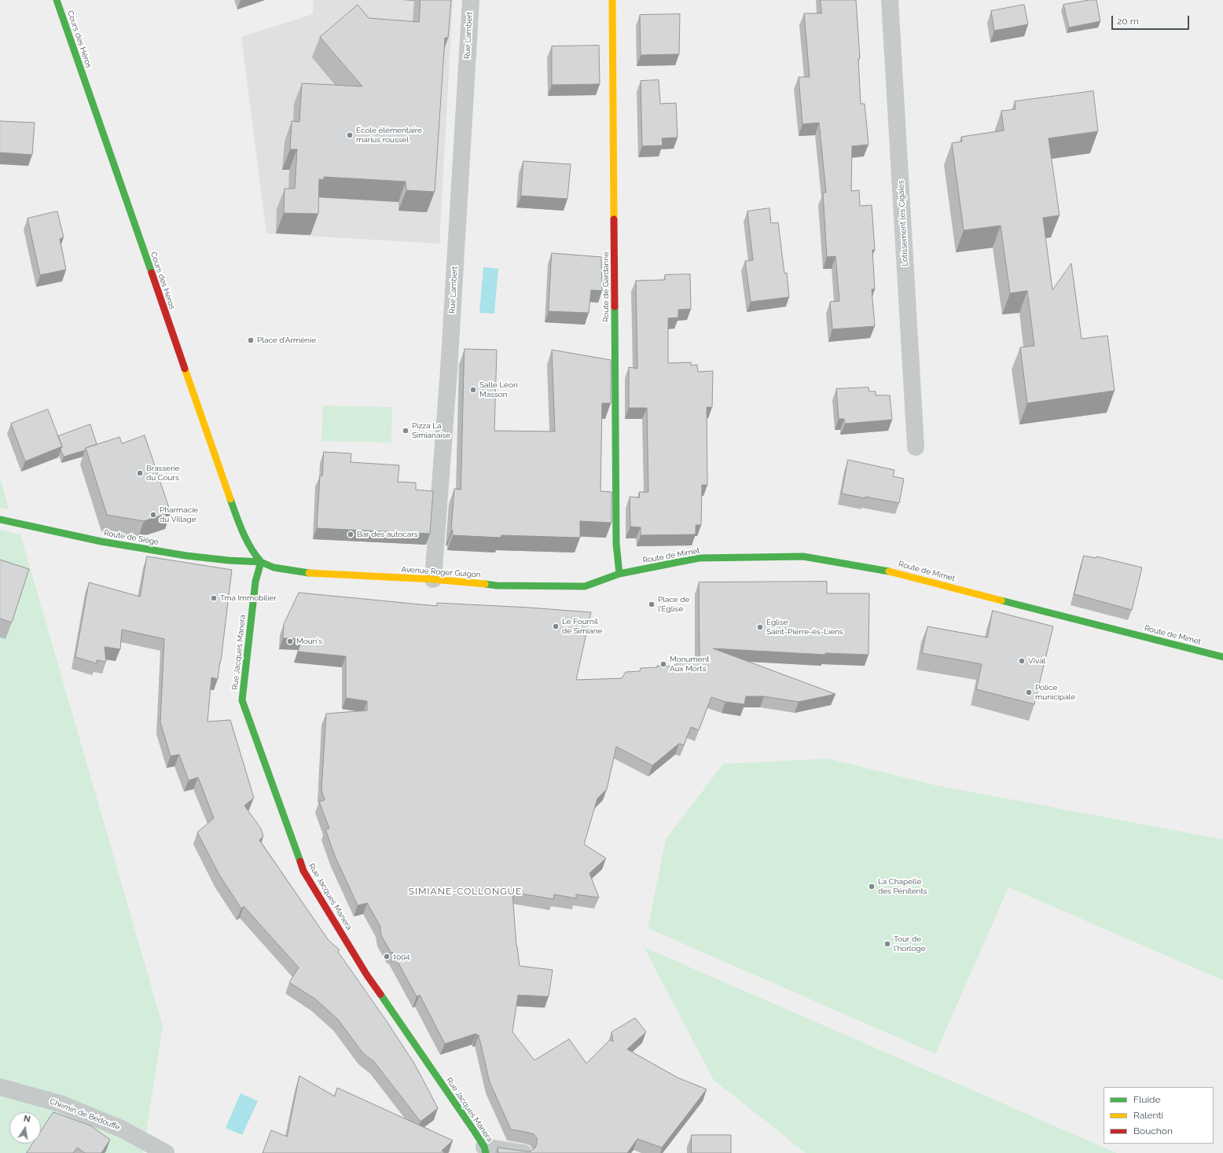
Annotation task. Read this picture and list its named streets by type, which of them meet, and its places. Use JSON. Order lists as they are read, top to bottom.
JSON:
{
  "streets": {
    "main road": [
      "Cours des Héros",
      "Route de Gardanne",
      "Route de Siège",
      "Route de Mimet",
      "Avenue Roger Guigon",
      "Rue Jacques Manera"
    ],
    "street": ["Rue Lambert", "Lotissement les Cigales", "Chemin de Bédouffe"]
  },
  "crossings": [
    ["Rue Lambert", "Avenue Roger Guigon"],
    ["Cours des Héros", "Route de Siège"],
    ["Cours des Héros", "Avenue Roger Guigon"],
    ["Cours des Héros", "Rue Jacques Manera"],
    ["Route de Gardanne", "Route de Mimet"],
    ["Route de Gardanne", "Avenue Roger Guigon"],
    ["Route de Siège", "Avenue Roger Guigon"],
    ["Route de Siège", "Rue Jacques Manera"],
    ["Route de Mimet", "Avenue Roger Guigon"],
    ["Avenue Roger Guigon", "Rue Jacques Manera"]
  ],
  "districts": ["SIMIANE-COLLONGUE"],
  "places": [
    "École élémentaire marius roussel",
    "Place d'Arménie",
    "Salle Léon Masson",
    "Pizza La Simianaise",
    "Brasserie du Cours",
    "Pharmacie du Village",
    "Bar des autocars",
    "Tma Immobilier",
    "Place de l'Église",
    "Le Fournil de Simiane",
    "Église Saint-Pierre-ès-Liens",
    "Moun's",
    "Vival",
    "Monument Aux Morts",
    "Police municipale",
    "La Chapelle des Pénitents",
    "Tour de l'horloge",
    "1994"
  ],
  "legend": ["Fluide", "Ralenti", "Bouchon"],
  "scale_bar": "20 m",
  "north": "top"
}
